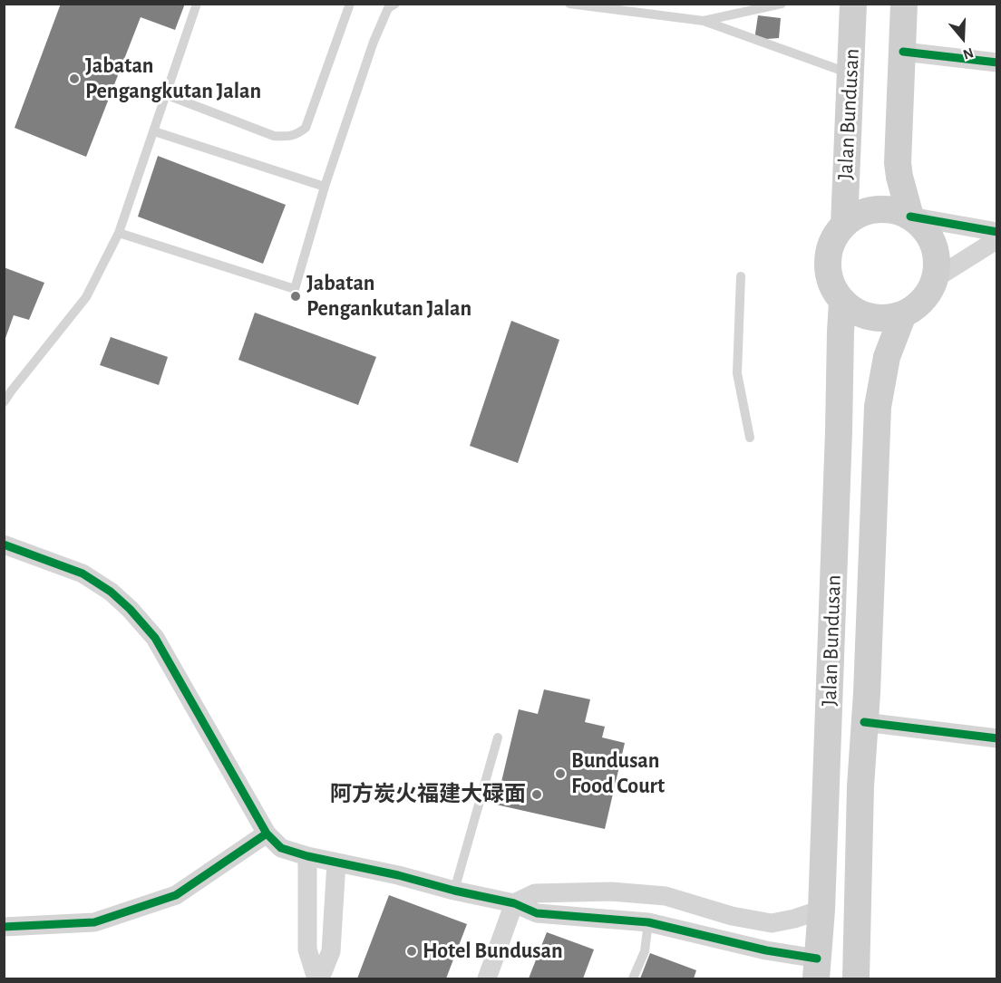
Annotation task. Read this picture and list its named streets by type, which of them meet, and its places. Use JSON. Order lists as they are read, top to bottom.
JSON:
{
  "streets": {
    "main road": ["Jalan Bundusan"]
  },
  "places": [
    "Jabatan Pengangkutan Jalan",
    "Jabatan Pengankutan Jalan",
    "Bundusan Food Court",
    "阿方炭火福建大碌面",
    "Hotel Bundusan"
  ],
  "north": "bottom"
}
